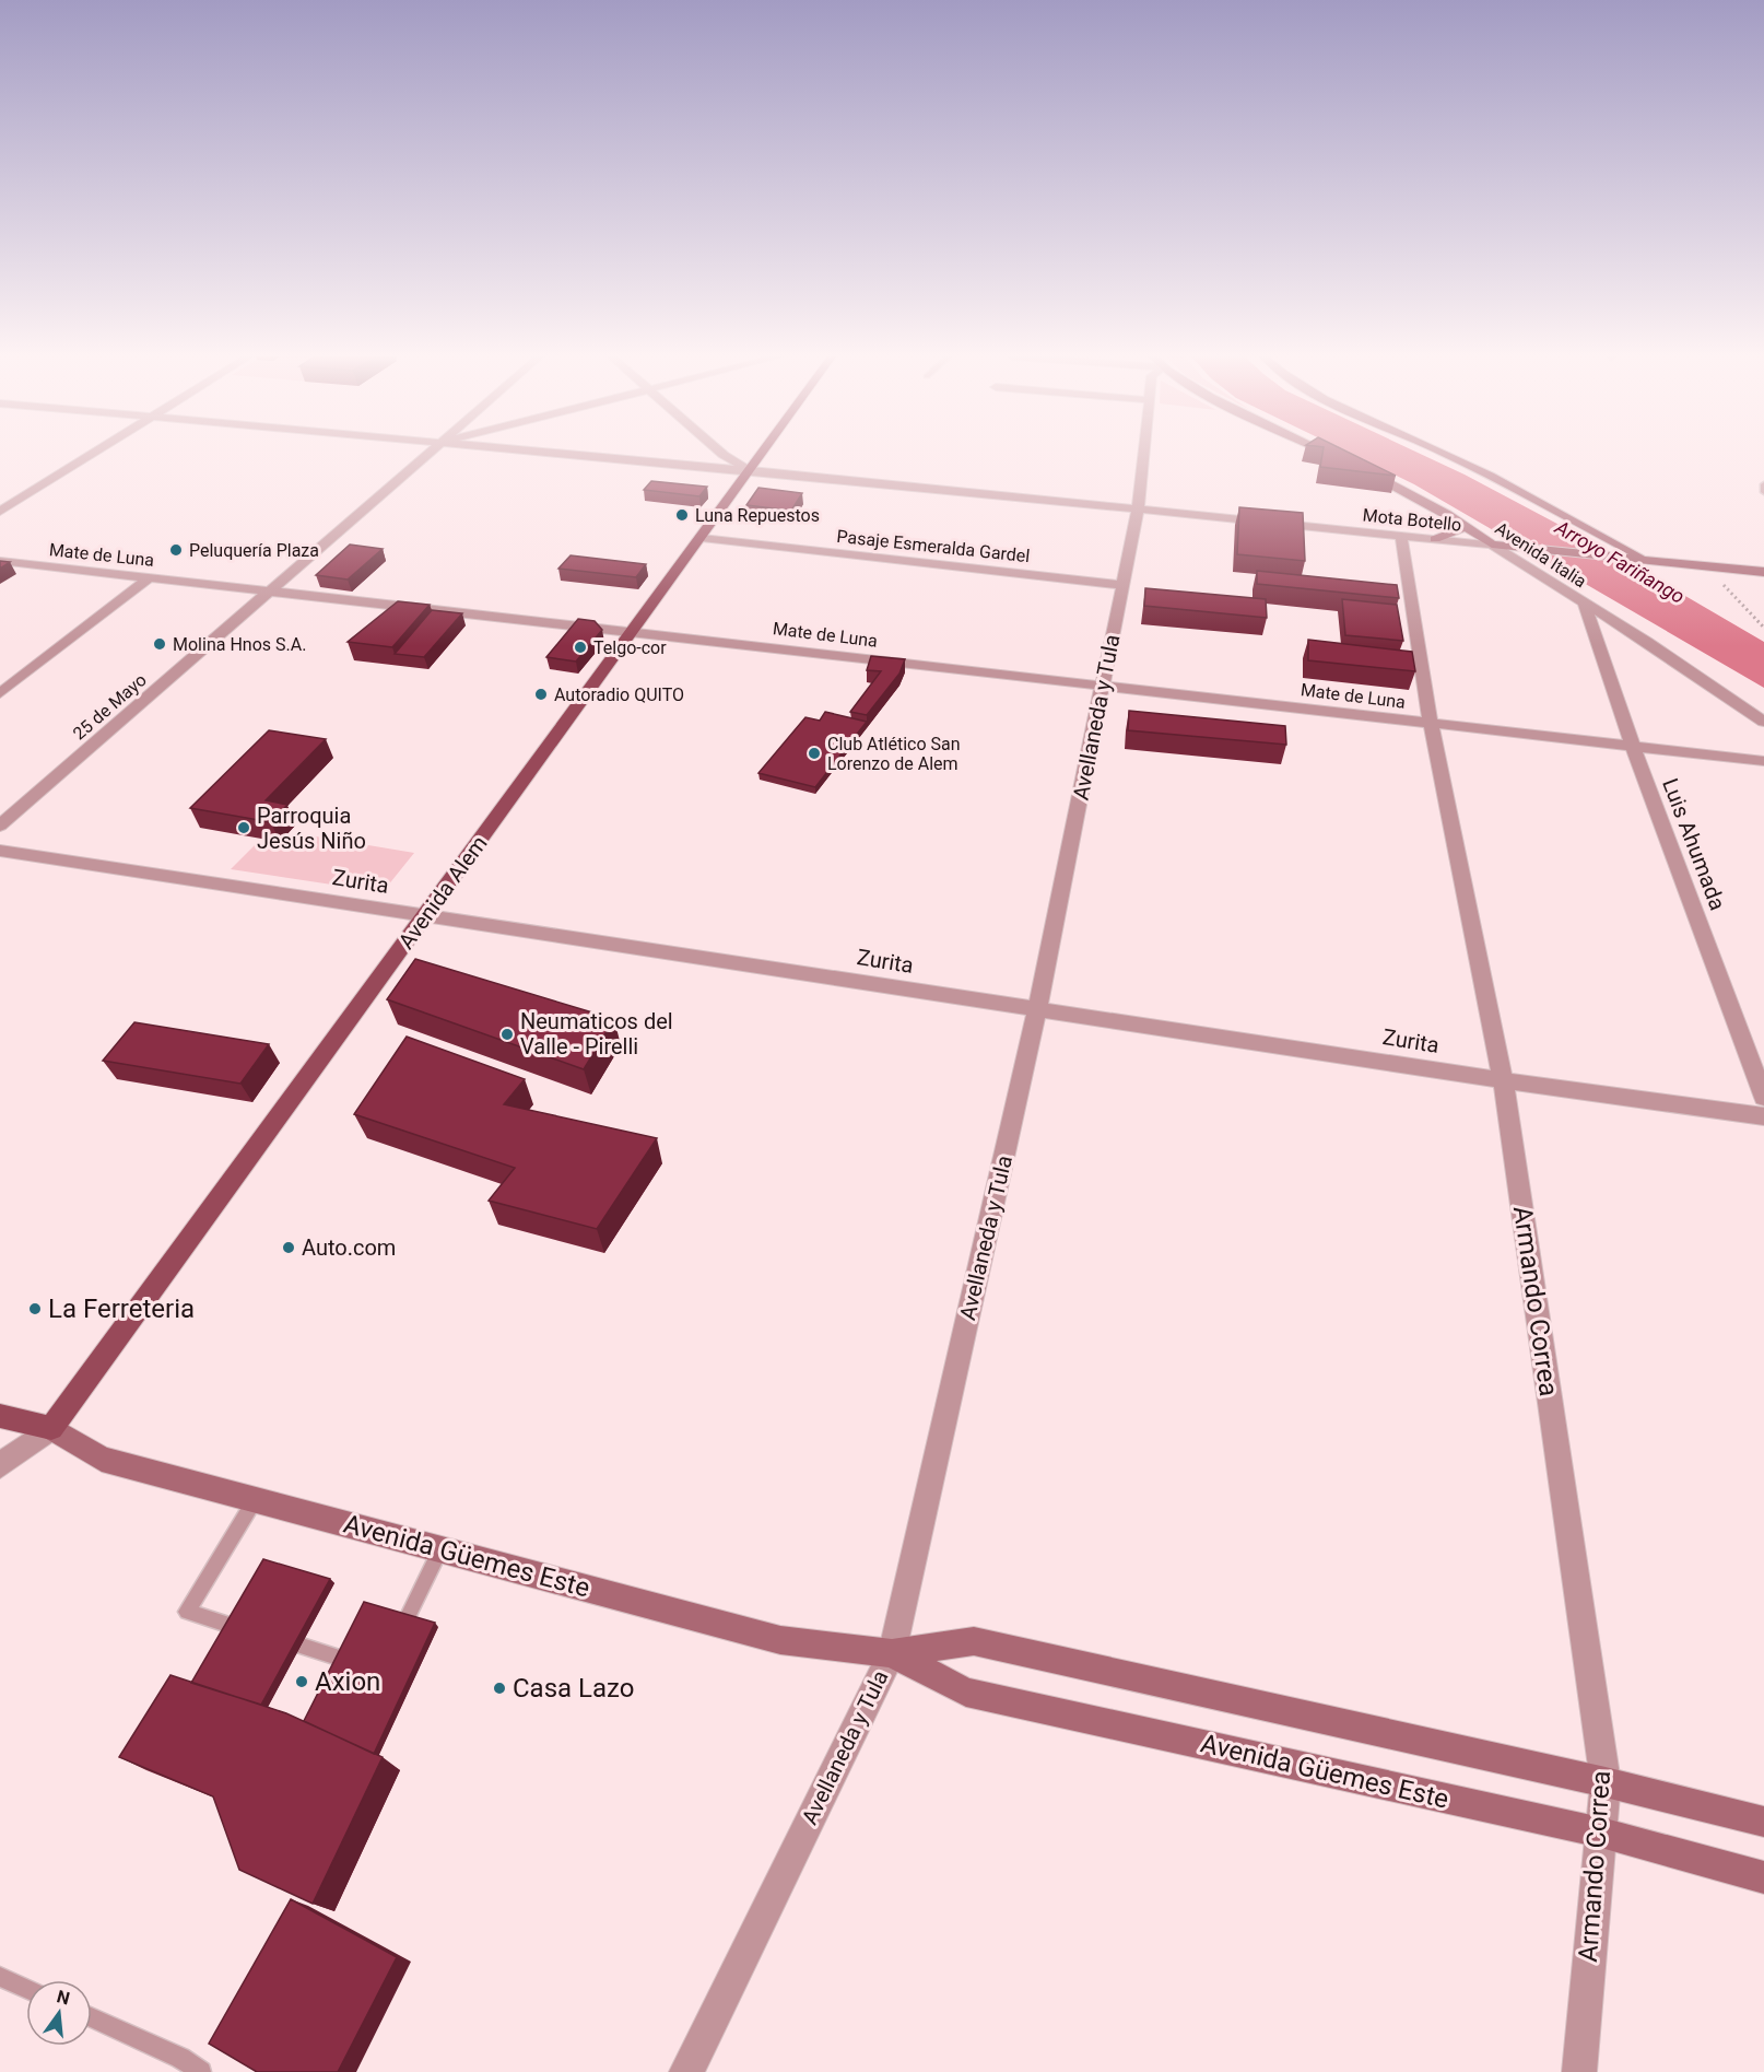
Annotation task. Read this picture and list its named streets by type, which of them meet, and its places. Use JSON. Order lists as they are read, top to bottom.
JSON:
{
  "streets": {
    "main road": ["Avenida Alem"],
    "street": [
      "Mota Botello",
      "Pasaje Esmeralda Gardel",
      "Mate de Luna",
      "Avenida Italia",
      "25 de Mayo",
      "Avellaneda y Tula",
      "Luis Ahumada",
      "Zurita",
      "Armando Correa",
      "Avenida Güemes Este"
    ]
  },
  "crossings": [
    ["Mota Botello", "Avenida Italia"],
    ["Mota Botello", "Avellaneda y Tula"],
    ["Mota Botello", "Avenida Alem"],
    ["Mota Botello", "Armando Correa"],
    ["Pasaje Esmeralda Gardel", "Avellaneda y Tula"],
    ["Pasaje Esmeralda Gardel", "Avenida Alem"],
    ["Mate de Luna", "25 de Mayo"],
    ["Mate de Luna", "Avellaneda y Tula"],
    ["Mate de Luna", "Luis Ahumada"],
    ["Mate de Luna", "Avenida Alem"],
    ["Mate de Luna", "Armando Correa"],
    ["Avenida Italia", "Luis Ahumada"],
    ["Avellaneda y Tula", "Zurita"],
    ["Avellaneda y Tula", "Avenida Güemes Este"],
    ["Zurita", "Avenida Alem"],
    ["Zurita", "Armando Correa"],
    ["Avenida Alem", "Avenida Güemes Este"],
    ["Armando Correa", "Avenida Güemes Este"]
  ],
  "water": ["Arroyo Fariñango"],
  "places": [
    "Luna Repuestos",
    "Peluquería Plaza",
    "Molina Hnos S.A.",
    "Telgo-cor",
    "Autoradio QUITO",
    "Club Atlético San Lorenzo de Alem",
    "Parroquia Jesús Niño",
    "Neumaticos del Valle - Pirelli",
    "Auto.com",
    "La Ferreteria",
    "Axion",
    "Casa Lazo"
  ],
  "north": "top"
}
